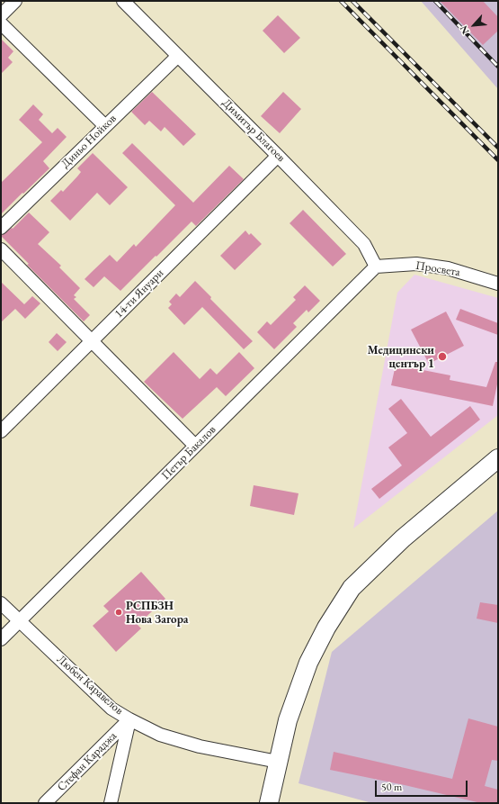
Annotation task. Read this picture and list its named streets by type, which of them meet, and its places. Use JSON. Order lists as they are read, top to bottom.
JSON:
{
  "streets": {
    "street": [
      "Димитър Благоев",
      "Диньо Нойков",
      "Просвета",
      "14-ти Януари",
      "Петър Бакалов",
      "Любен Каравелов",
      "Стефан Караджа"
    ]
  },
  "crossings": [
    ["Димитър Благоев", "Диньо Нойков"],
    ["Димитър Благоев", "Просвета"],
    ["Димитър Благоев", "14-ти Януари"],
    ["Димитър Благоев", "Петър Бакалов"],
    ["Просвета", "Петър Бакалов"],
    ["Петър Бакалов", "Любен Каравелов"],
    ["Любен Каравелов", "Стефан Караджа"]
  ],
  "places": ["Медицински център 1", "РСПБЗН Нова Загора"],
  "scale_bar": "50 m",
  "north": "bottom left"
}
